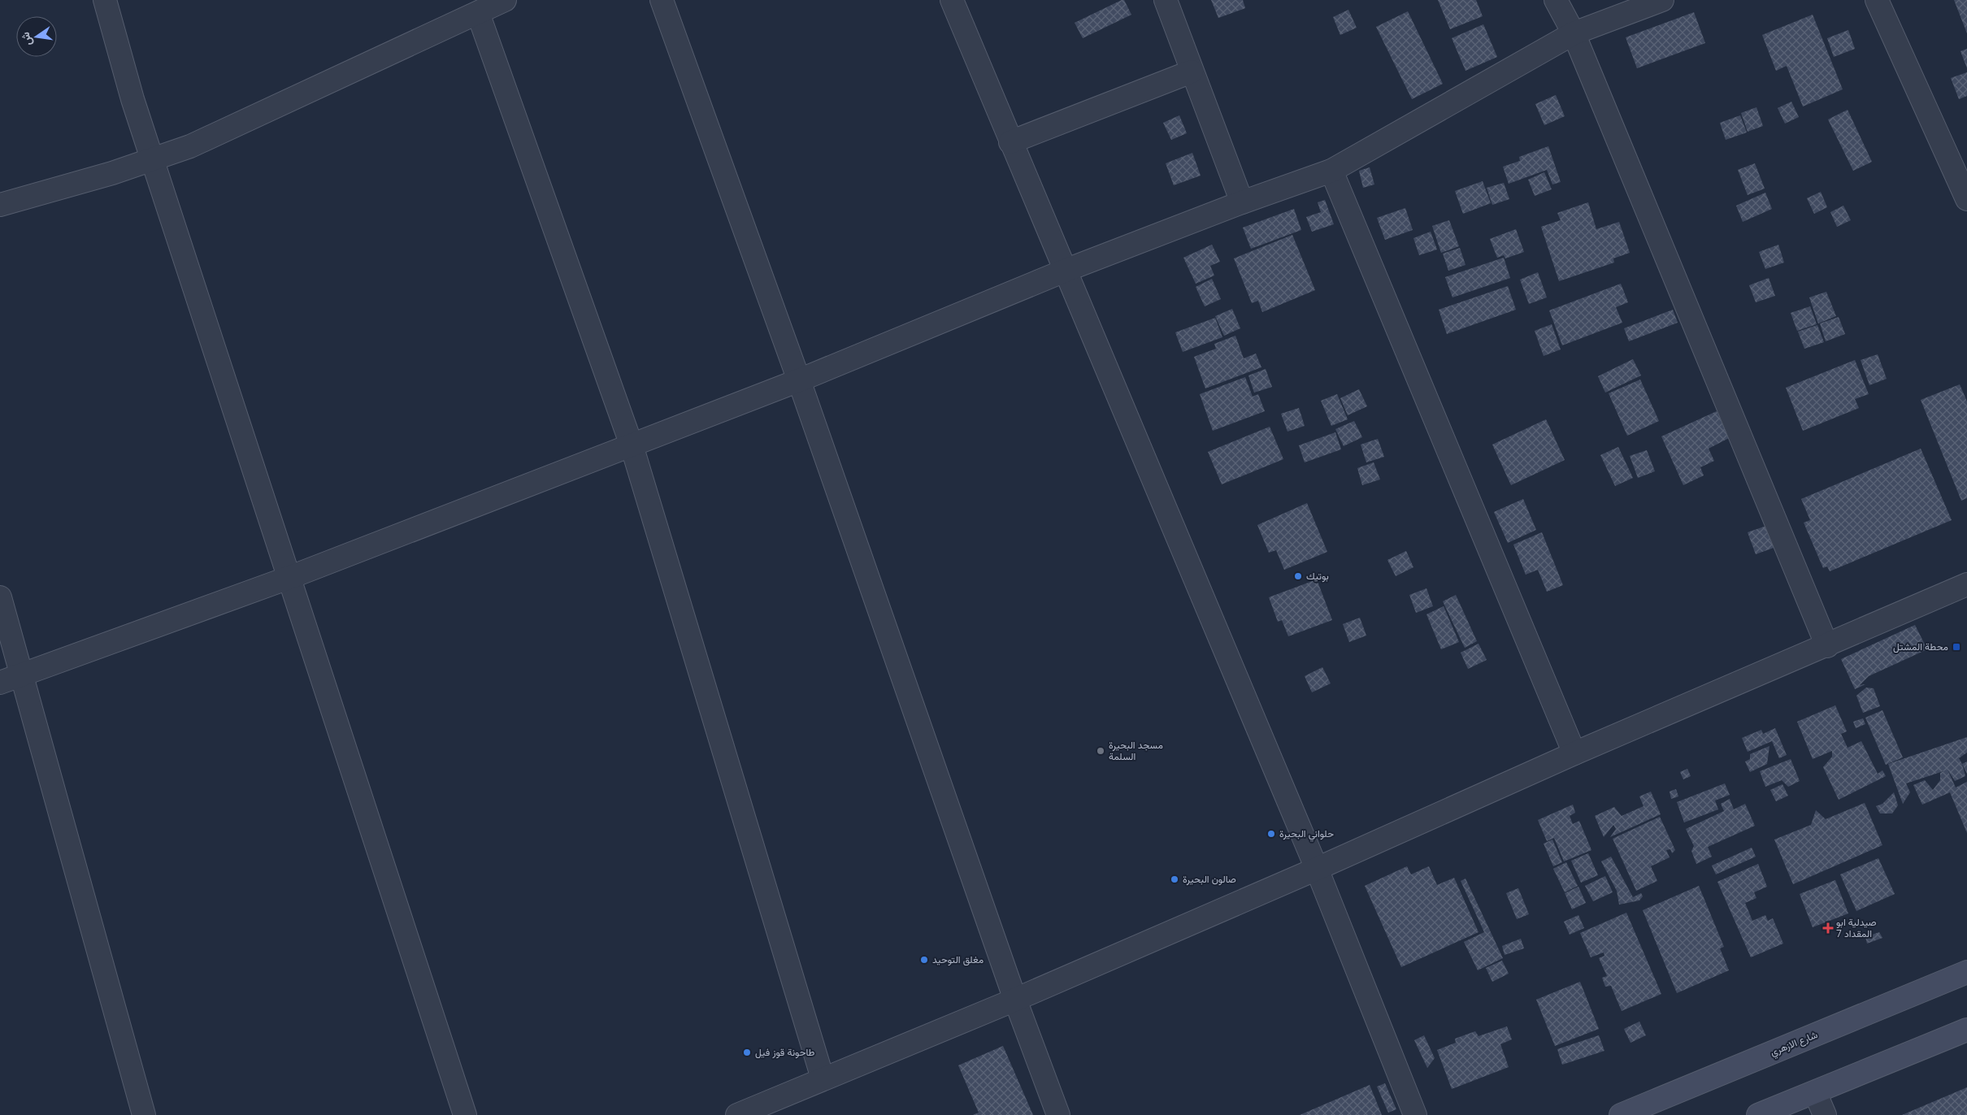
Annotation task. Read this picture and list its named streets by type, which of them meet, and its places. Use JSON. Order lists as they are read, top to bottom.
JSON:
{
  "streets": {
    "street": ["شارع الازهري"]
  },
  "places": {
    "other": [
      "بوتيك",
      "مسجد البحيرة السلمة",
      "حلواني البحيرة",
      "صالون البحيرة",
      "مغلق التوحيد",
      "طاحونة قوز فيل"
    ],
    "transit": ["محطة المشتل"],
    "health": ["صيدلية ابو المقداد 7"]
  },
  "north": "left"
}
